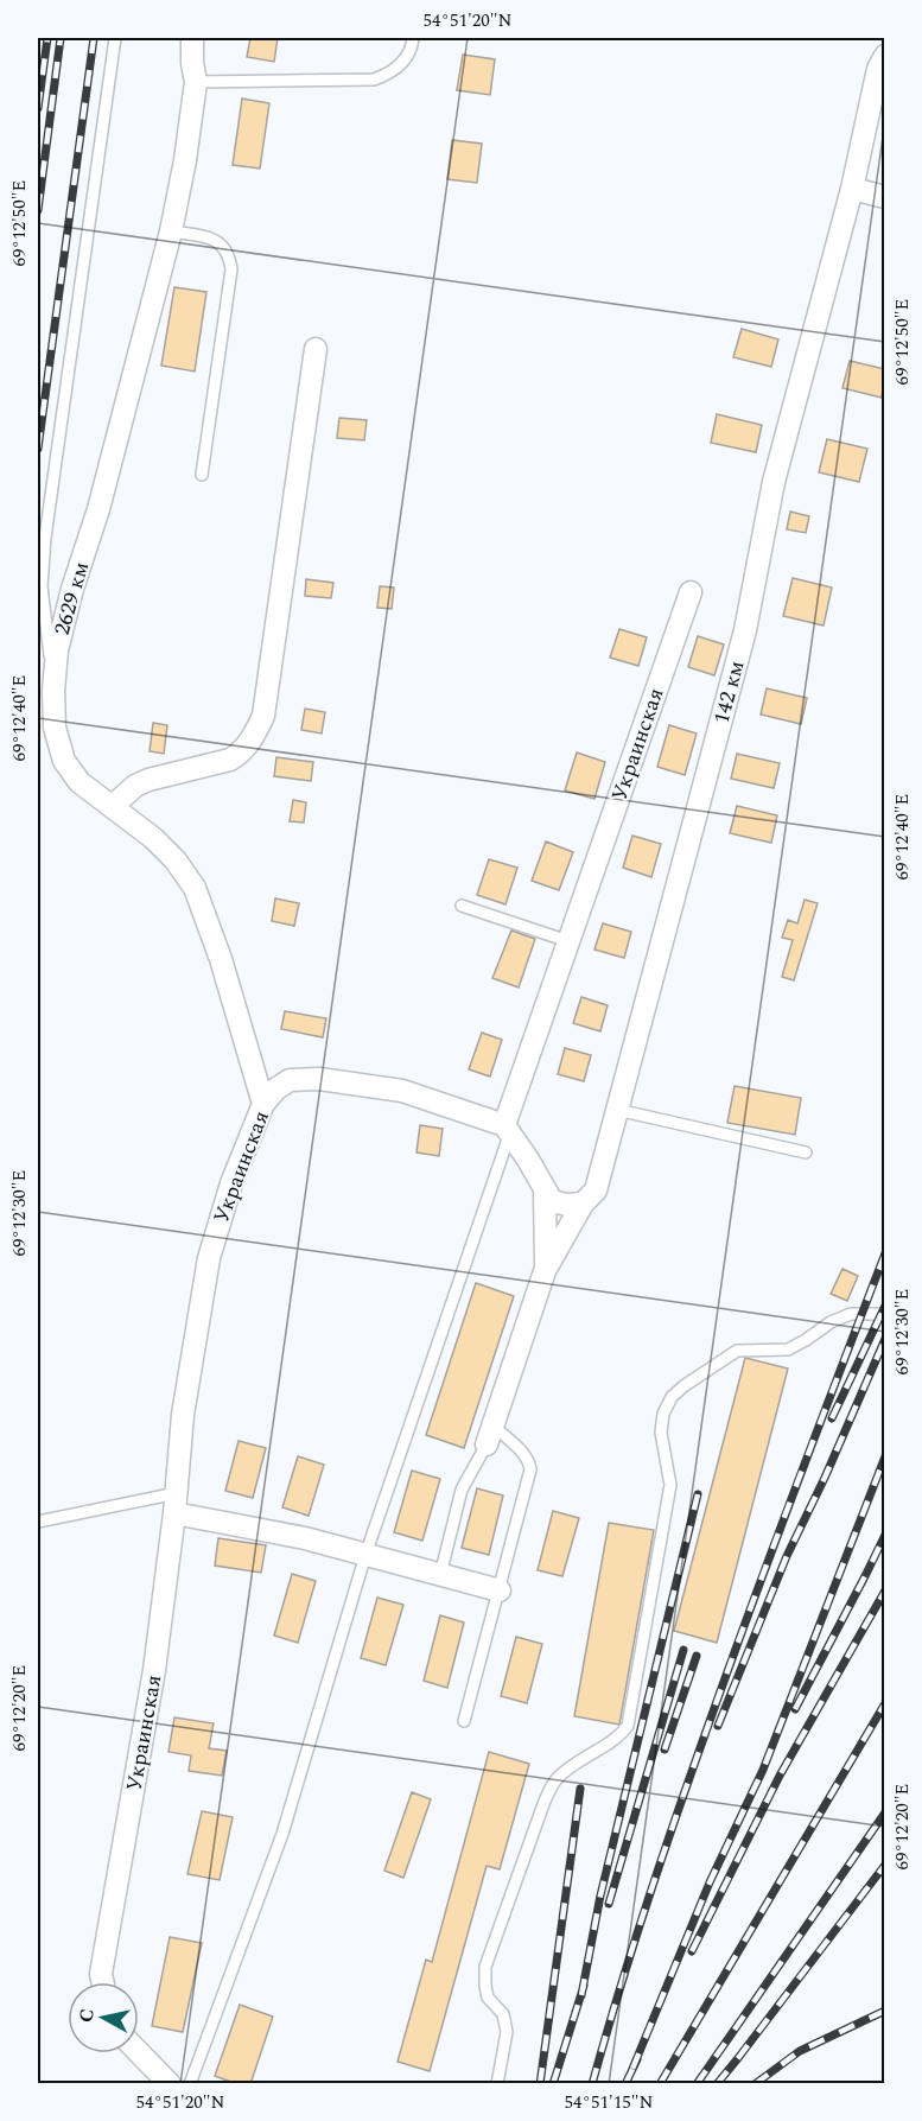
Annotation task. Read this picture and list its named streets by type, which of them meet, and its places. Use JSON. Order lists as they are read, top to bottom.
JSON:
{
  "streets": {
    "street": ["2629 км", "142 км", "Украинская"]
  },
  "crossings": [
    ["2629 км", "Украинская"]
  ],
  "north": "left",
  "coordinates": [
    "54°51'20\"N",
    "69°12'50\"E",
    "69°12'40\"E",
    "69°12'30\"E",
    "69°12'20\"E",
    "54°51'15\"N"
  ]
}
